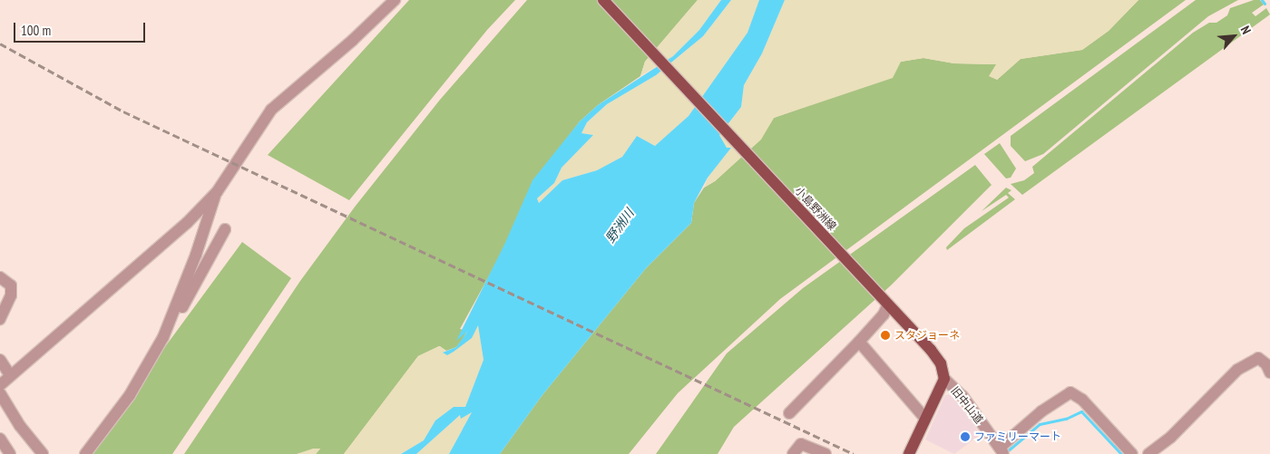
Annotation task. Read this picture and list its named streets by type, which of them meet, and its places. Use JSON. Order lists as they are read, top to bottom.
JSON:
{
  "streets": {
    "main road": ["小島野洲線"],
    "street": ["旧中山道"]
  },
  "crossings": [
    ["小島野洲線", "旧中山道"]
  ],
  "water": ["野洲川"],
  "places": ["スタジョーネ", "ファミリーマート"],
  "scale_bar": "100 m",
  "north": "top right"
}
